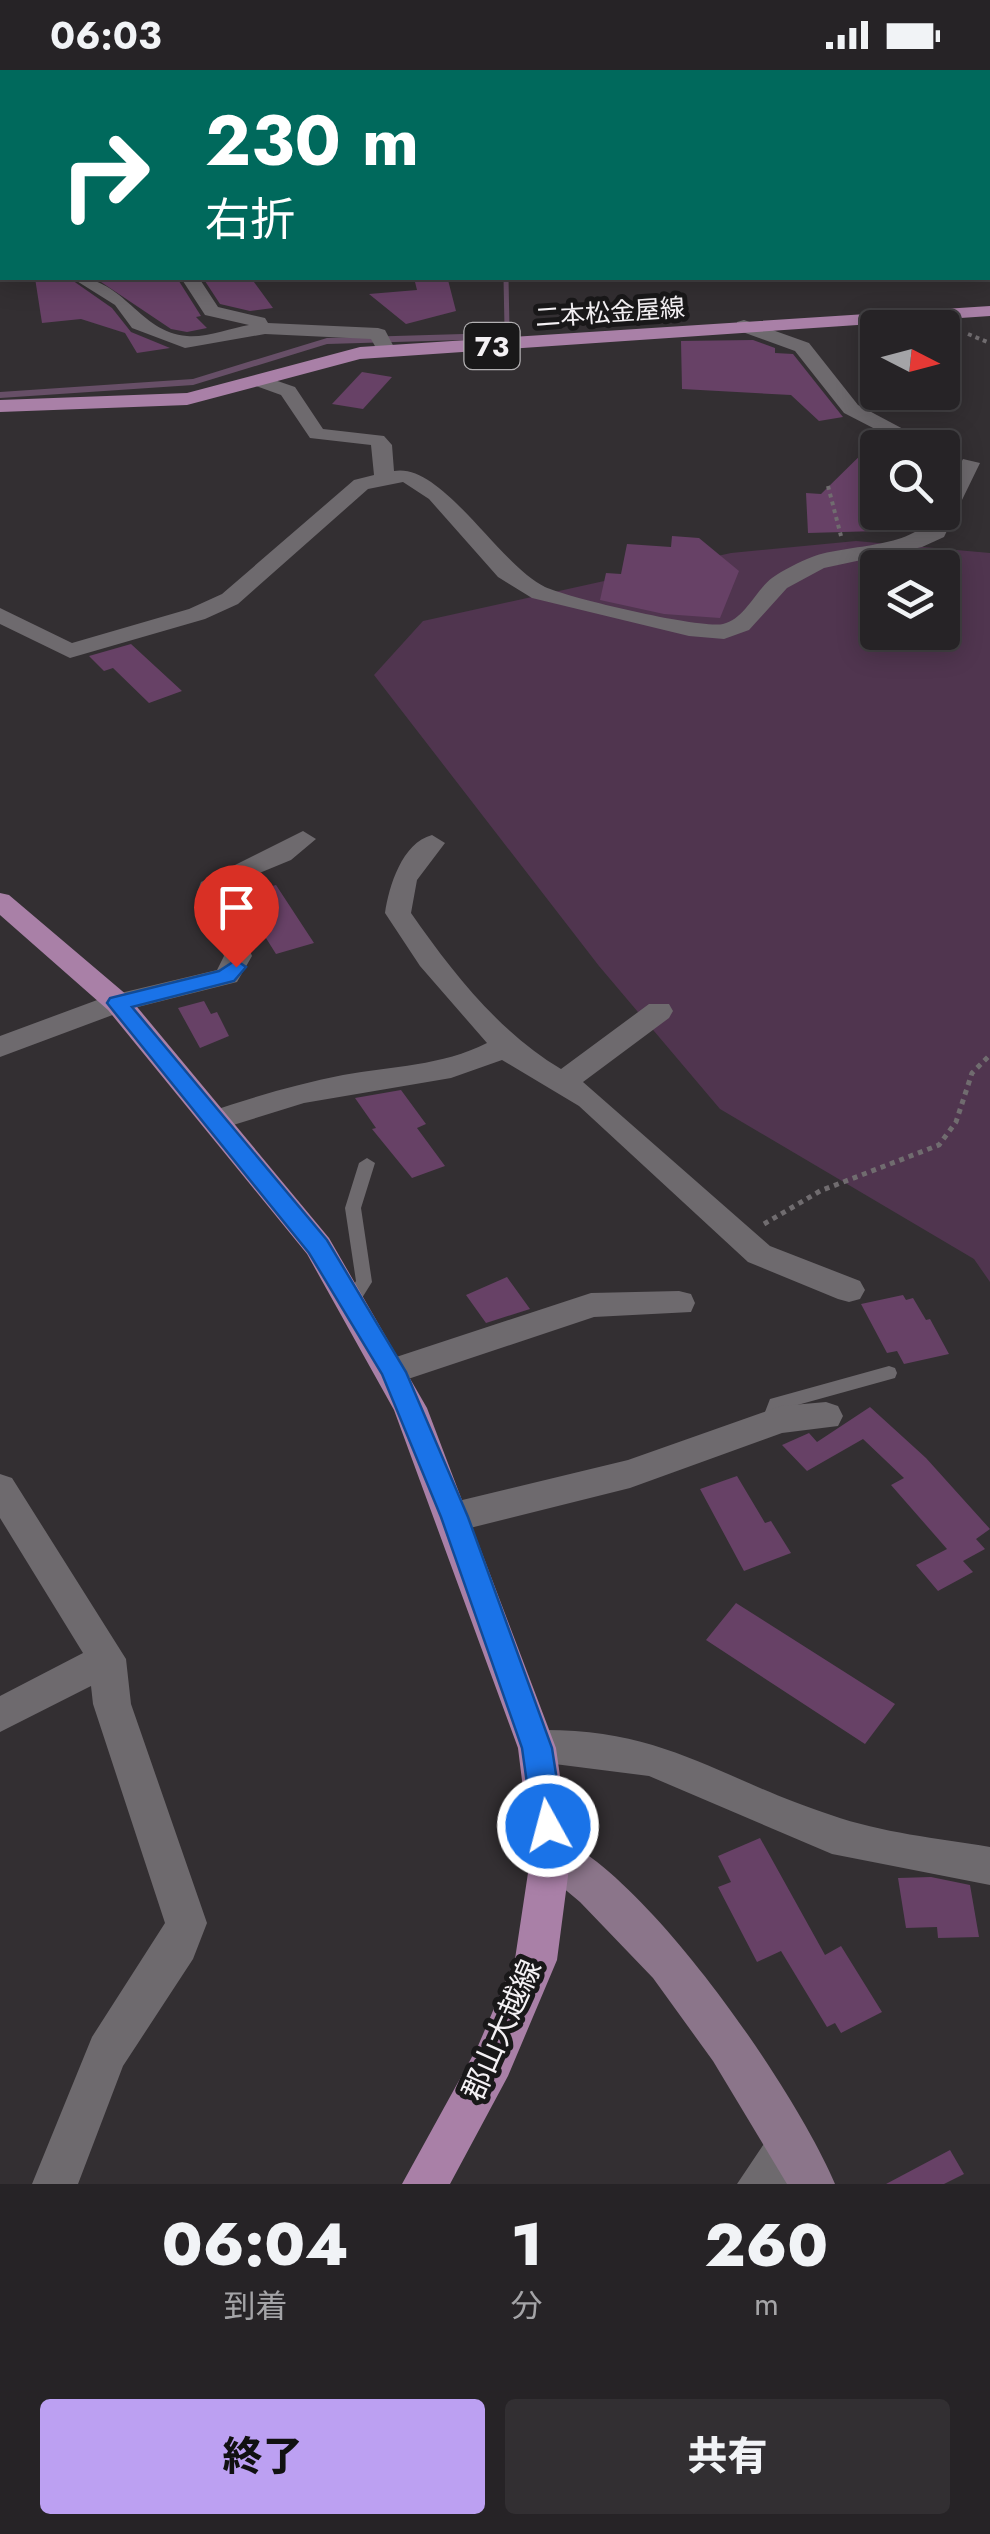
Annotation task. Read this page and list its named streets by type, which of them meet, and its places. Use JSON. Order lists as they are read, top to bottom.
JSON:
{
  "streets": {
    "main road": ["二本松金屋線", "73", "郡山大越線"]
  },
  "north": "right",
  "page": {
    "status": "06:03",
    "turn": ["230 m", "右折"],
    "eta": [
      "06:04",
      "到着",
      "1",
      "分",
      "260",
      "m"
    ],
    "buttons": ["終了", "共有"]
  }
}
